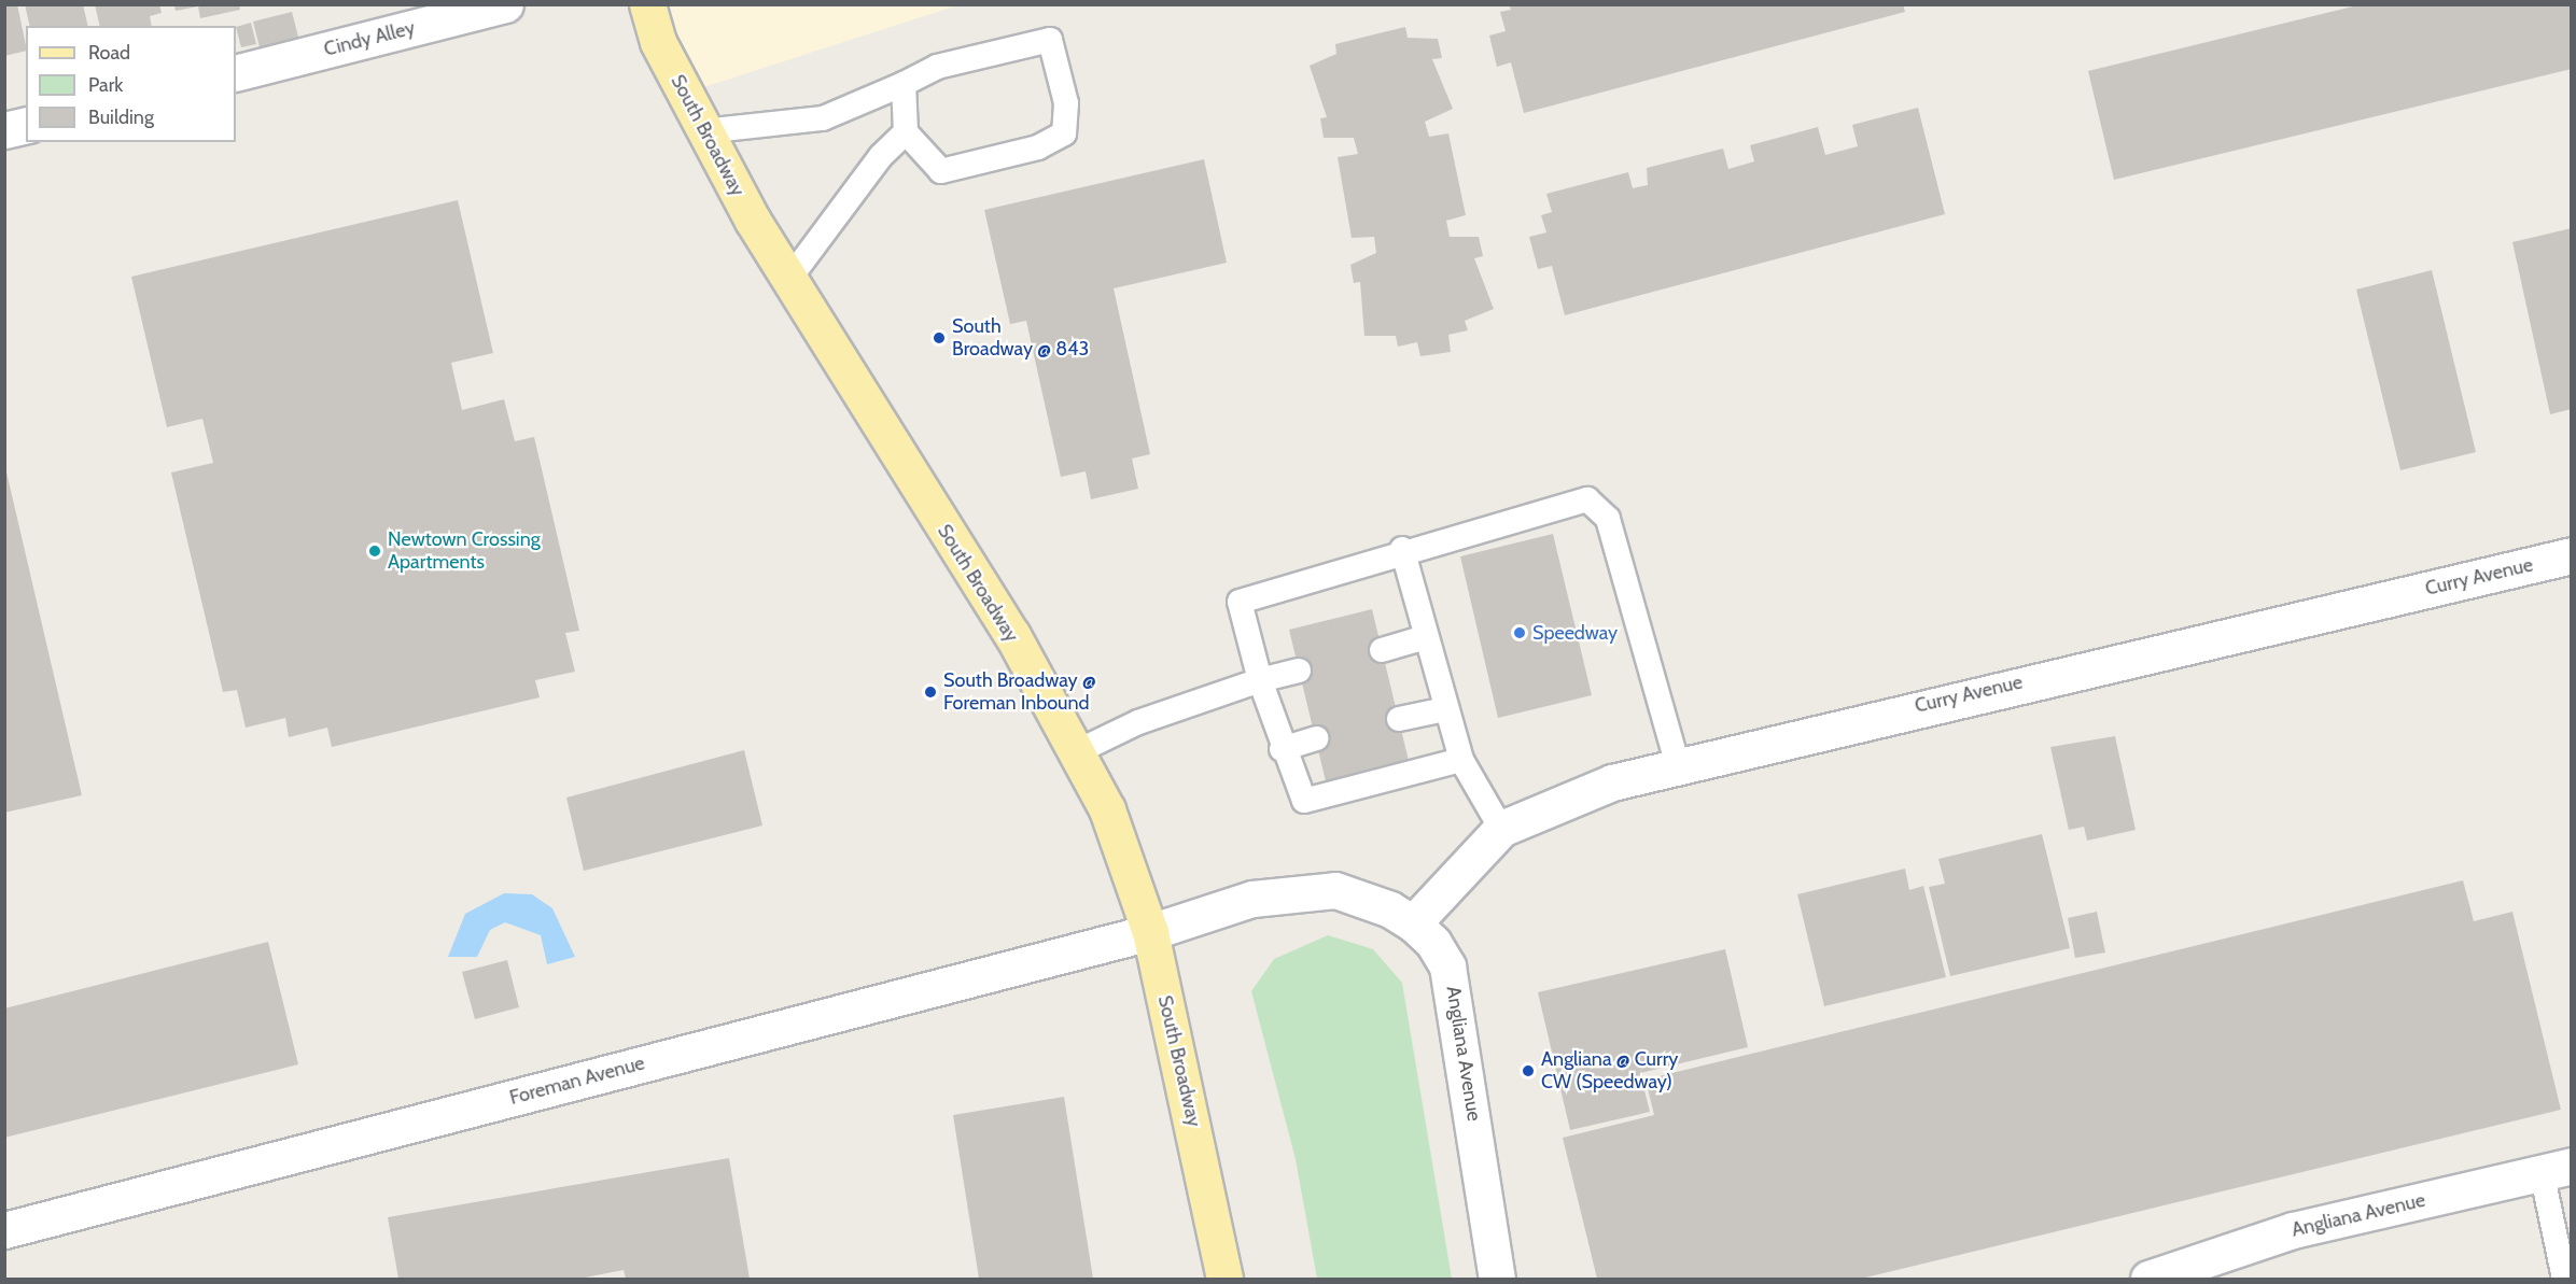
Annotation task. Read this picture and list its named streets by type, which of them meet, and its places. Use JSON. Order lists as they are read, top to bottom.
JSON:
{
  "streets": {
    "main road": ["South Broadway"],
    "street": [
      "Cindy Alley",
      "Curry Avenue",
      "Angliana Avenue",
      "Foreman Avenue"
    ]
  },
  "crossings": [
    ["South Broadway", "Angliana Avenue"],
    ["South Broadway", "Foreman Avenue"],
    ["Curry Avenue", "Angliana Avenue"],
    ["Angliana Avenue", "Foreman Avenue"]
  ],
  "places": [
    "South Broadway @ 843",
    "Newtown Crossing Apartments",
    "Speedway",
    "South Broadway @ Foreman Inbound",
    "Angliana @ Curry CW (Speedway)"
  ],
  "legend": ["Road", "Park", "Building"]
}
